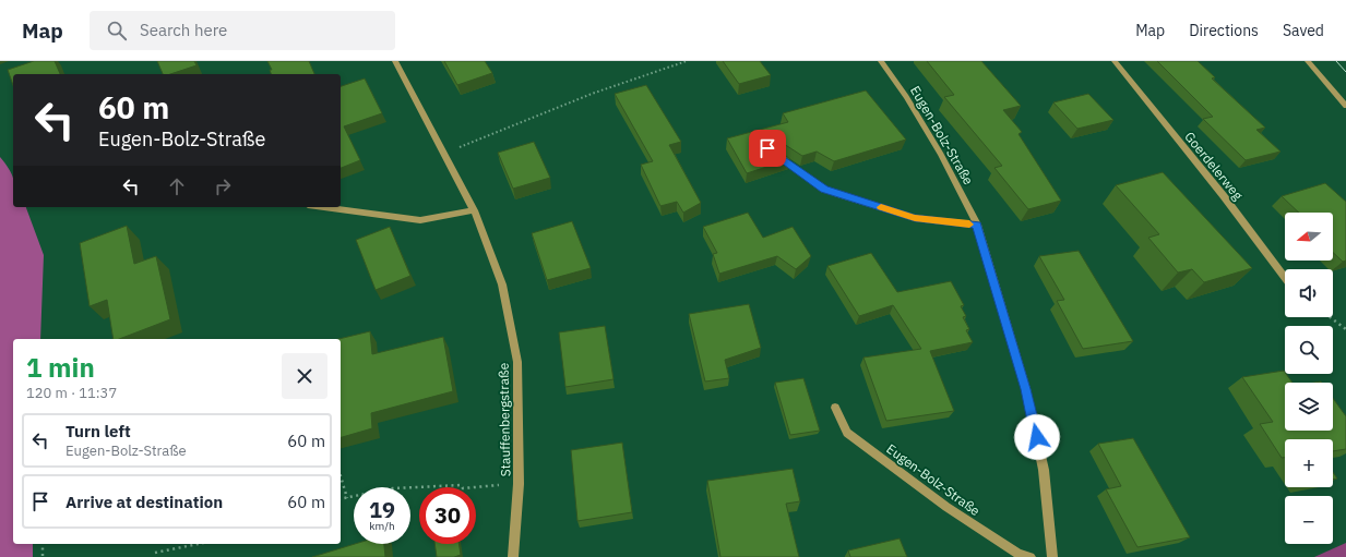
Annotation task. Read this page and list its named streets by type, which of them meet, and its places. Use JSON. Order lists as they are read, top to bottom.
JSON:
{
  "streets": {
    "street": ["Eugen-Bolz-Straße", "Goerdelerweg", "Stauffenbergstraße"]
  },
  "north": "left",
  "page": {
    "header": "Map",
    "search": "Search here",
    "nav": ["Map", "Directions", "Saved"],
    "turn": ["60 m", "Eugen-Bolz-Straße"],
    "map_buttons": ["+", "−"],
    "heading": ["1 min", "120 m · 11:37"],
    "list": [
      {
        "name": "Turn left",
        "note": "Eugen-Bolz-Straße",
        "value": "60 m"
      },
      {
        "name": "Arrive at destination",
        "value": "60 m"
      }
    ],
    "speed": "19 km/h",
    "limit": "30"
  }
}
